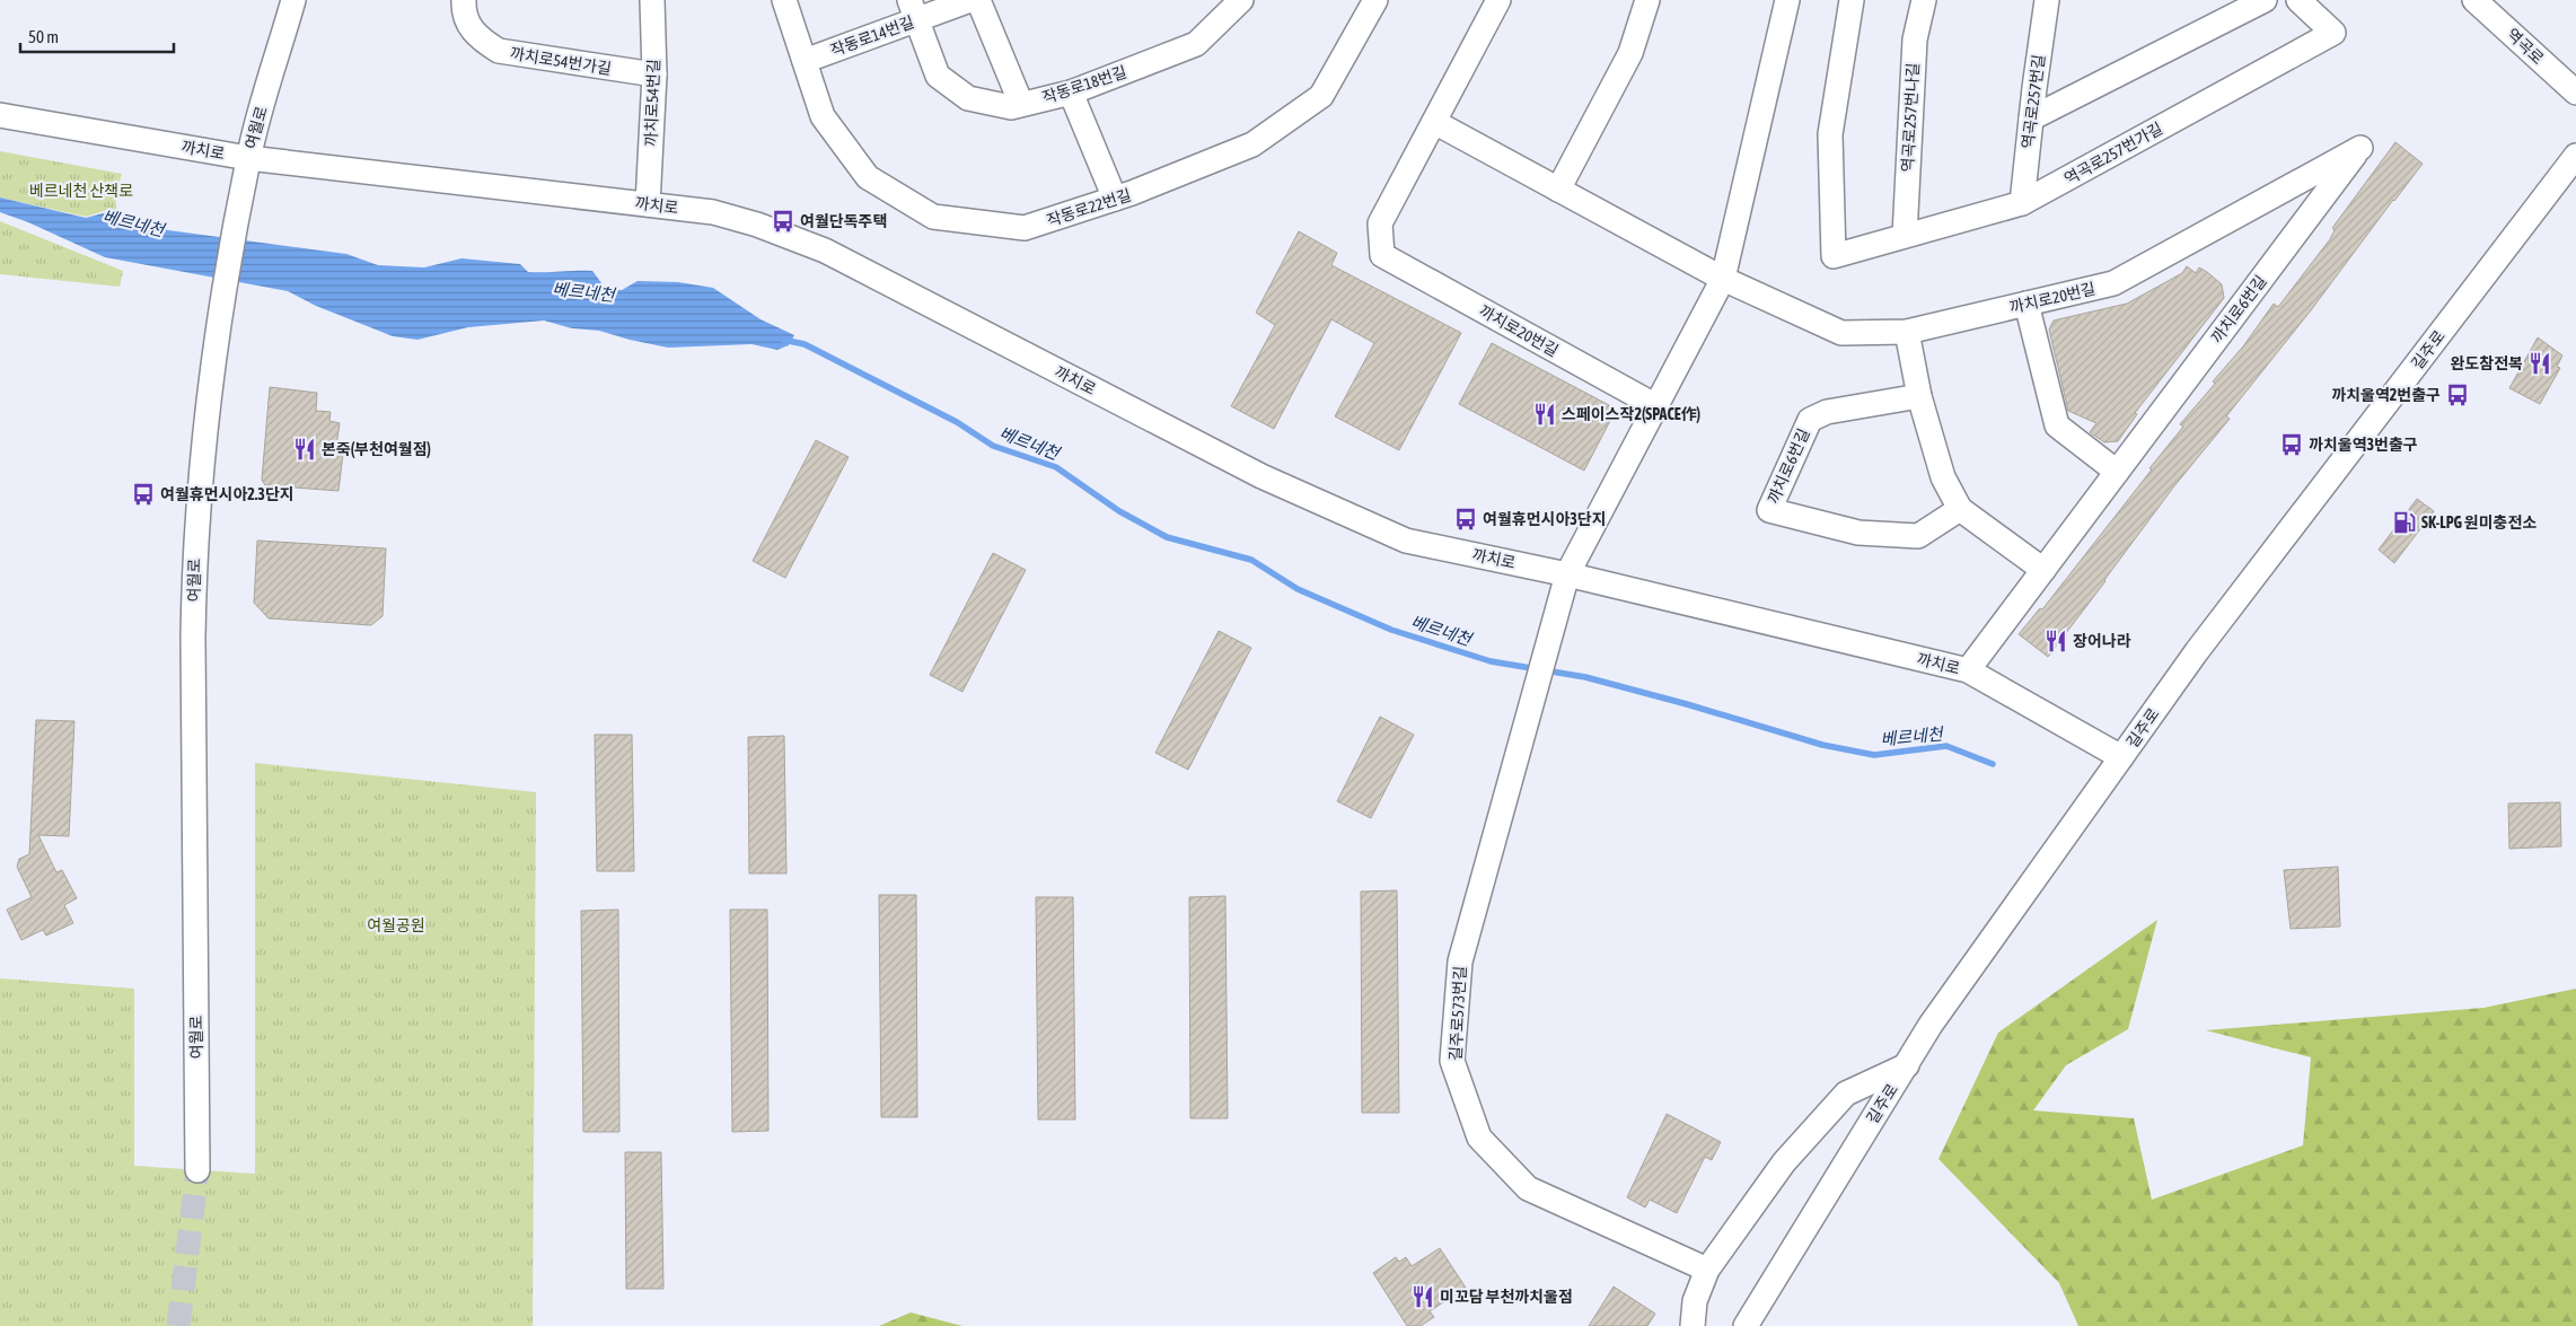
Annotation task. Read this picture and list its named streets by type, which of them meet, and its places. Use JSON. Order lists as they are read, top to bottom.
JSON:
{
  "streets": {
    "street": [
      "작동로14번길",
      "역곡로",
      "까치로54번가길",
      "작동로18번길",
      "역곡로257번길",
      "까치로54번길",
      "역곡로257번나길",
      "여월로",
      "까치로",
      "역곡로257번가길",
      "작동로22번길",
      "까치로20번길",
      "까치로6번길",
      "길주로",
      "길주로573번길"
    ]
  },
  "crossings": [
    ["작동로14번길", "작동로18번길"],
    ["작동로14번길", "작동로22번길"],
    ["까치로54번가길", "까치로54번길"],
    ["역곡로257번길", "역곡로257번가길"],
    ["까치로54번길", "까치로"],
    ["역곡로257번나길", "역곡로257번가길"],
    ["여월로", "까치로"],
    ["까치로", "까치로6번길"],
    ["까치로", "길주로"],
    ["까치로", "길주로573번길"],
    ["까치로20번길", "까치로6번길"]
  ],
  "water": ["베르네천"],
  "parks": ["베르네천 산책로", "여월공원"],
  "places": {
    "bus stop": [
      "여월단독주택",
      "까치울역2번출구",
      "까치울역3번출구",
      "여월휴먼시아2.3단지",
      "여월휴먼시아3단지"
    ],
    "restaurant": [
      "완도참전복",
      "스페이스작2(SPACE作)",
      "본죽(부천여월점)",
      "장어나라",
      "미꼬담 부천까치울점"
    ],
    "fuel station": ["SK-LPG 원미충전소"]
  },
  "scale_bar": "50 m"
}
